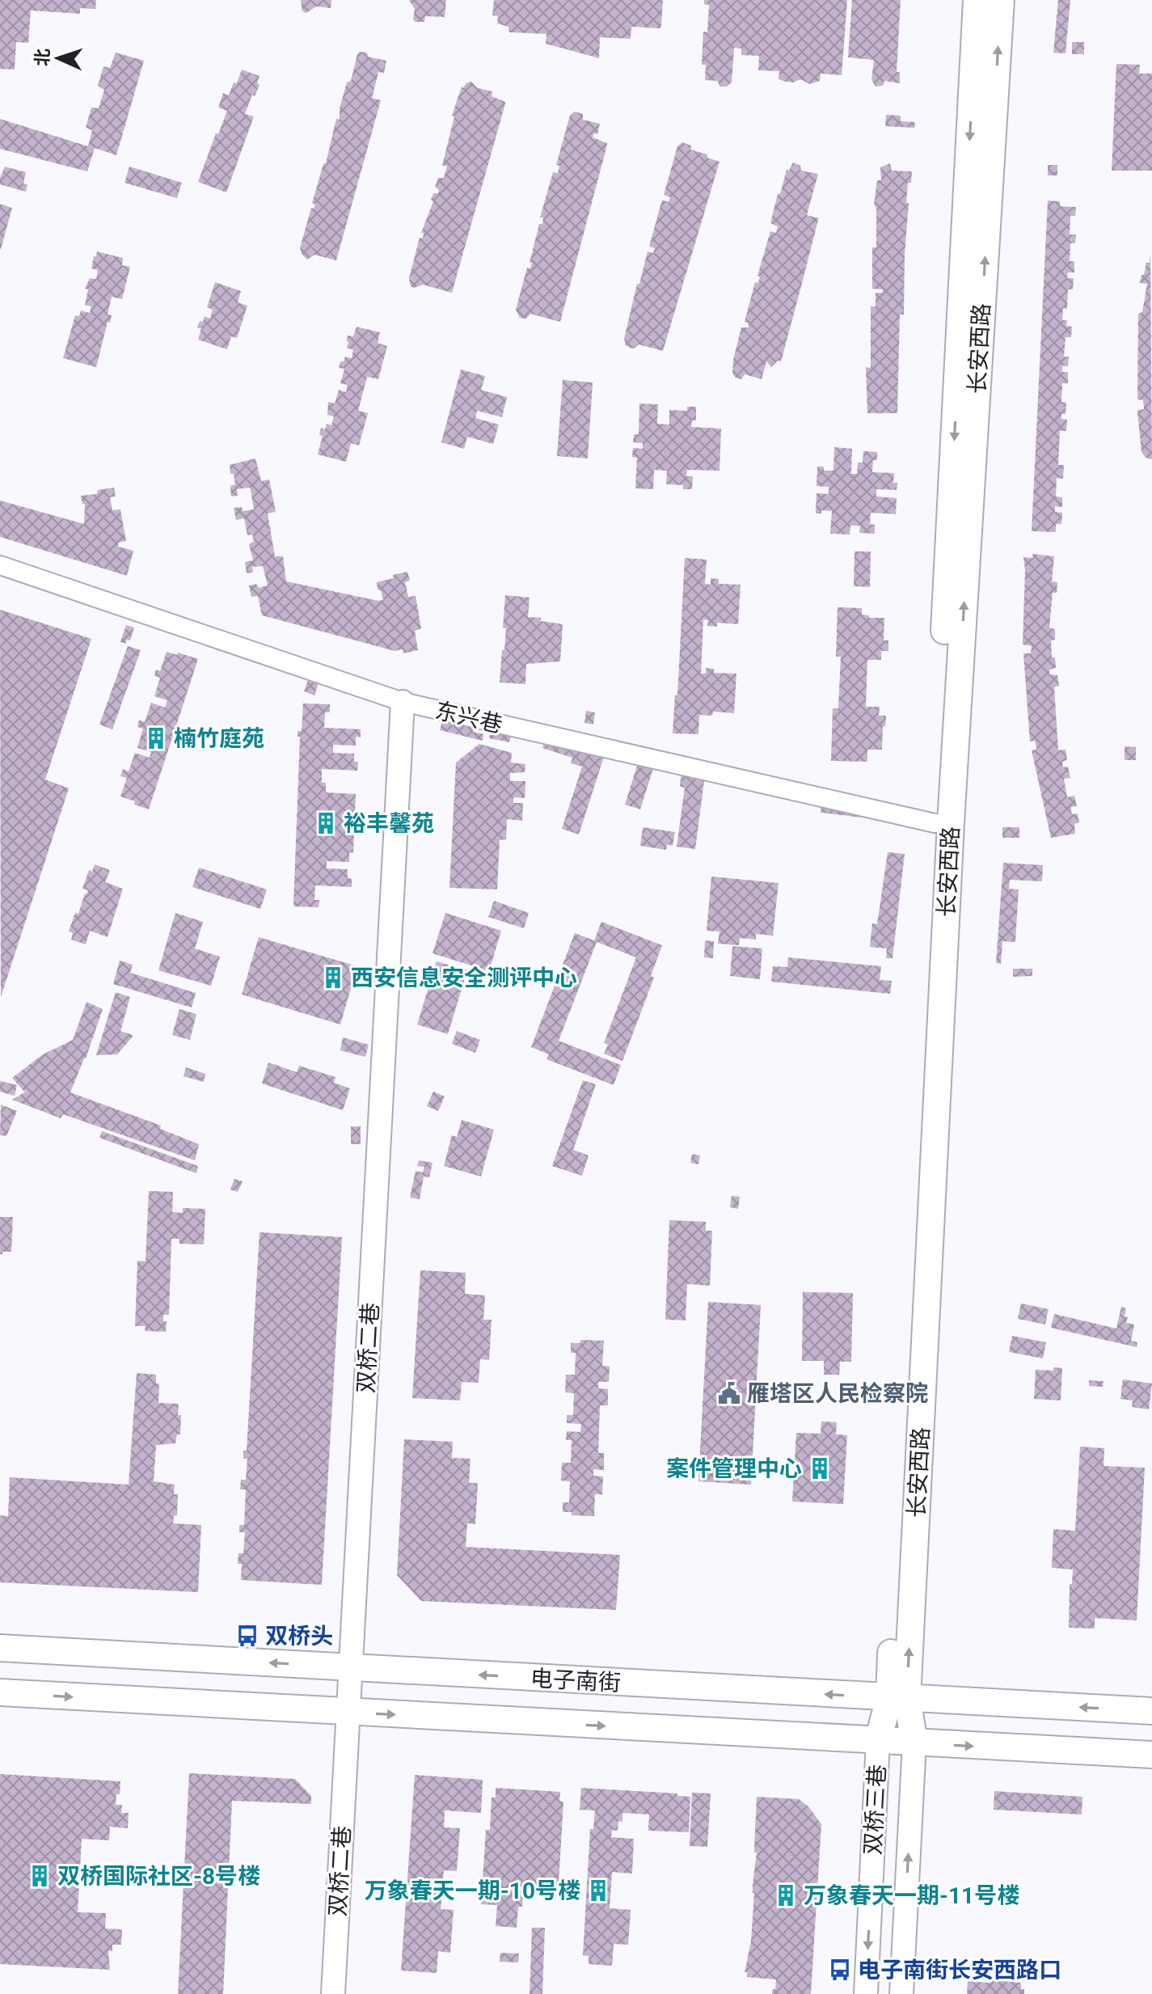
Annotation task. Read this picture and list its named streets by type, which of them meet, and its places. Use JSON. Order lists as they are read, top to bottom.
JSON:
{
  "streets": {
    "main road": ["长安西路", "电子南街"],
    "street": ["东兴巷", "双桥二巷", "双桥三巷"]
  },
  "crossings": [
    ["长安西路", "东兴巷"],
    ["长安西路", "电子南街"],
    ["长安西路", "双桥三巷"],
    ["东兴巷", "双桥二巷"],
    ["双桥二巷", "电子南街"],
    ["电子南街", "双桥三巷"]
  ],
  "places": {
    "building": [
      "楠竹庭苑",
      "裕丰馨苑",
      "西安信息安全测评中心",
      "案件管理中心",
      "双桥国际社区-8号楼",
      "万象春天一期-10号楼",
      "万象春天一期-11号楼"
    ],
    "public building": ["雁塔区人民检察院"],
    "bus stop": ["双桥头", "电子南街长安西路口"]
  },
  "north": "left"
}
